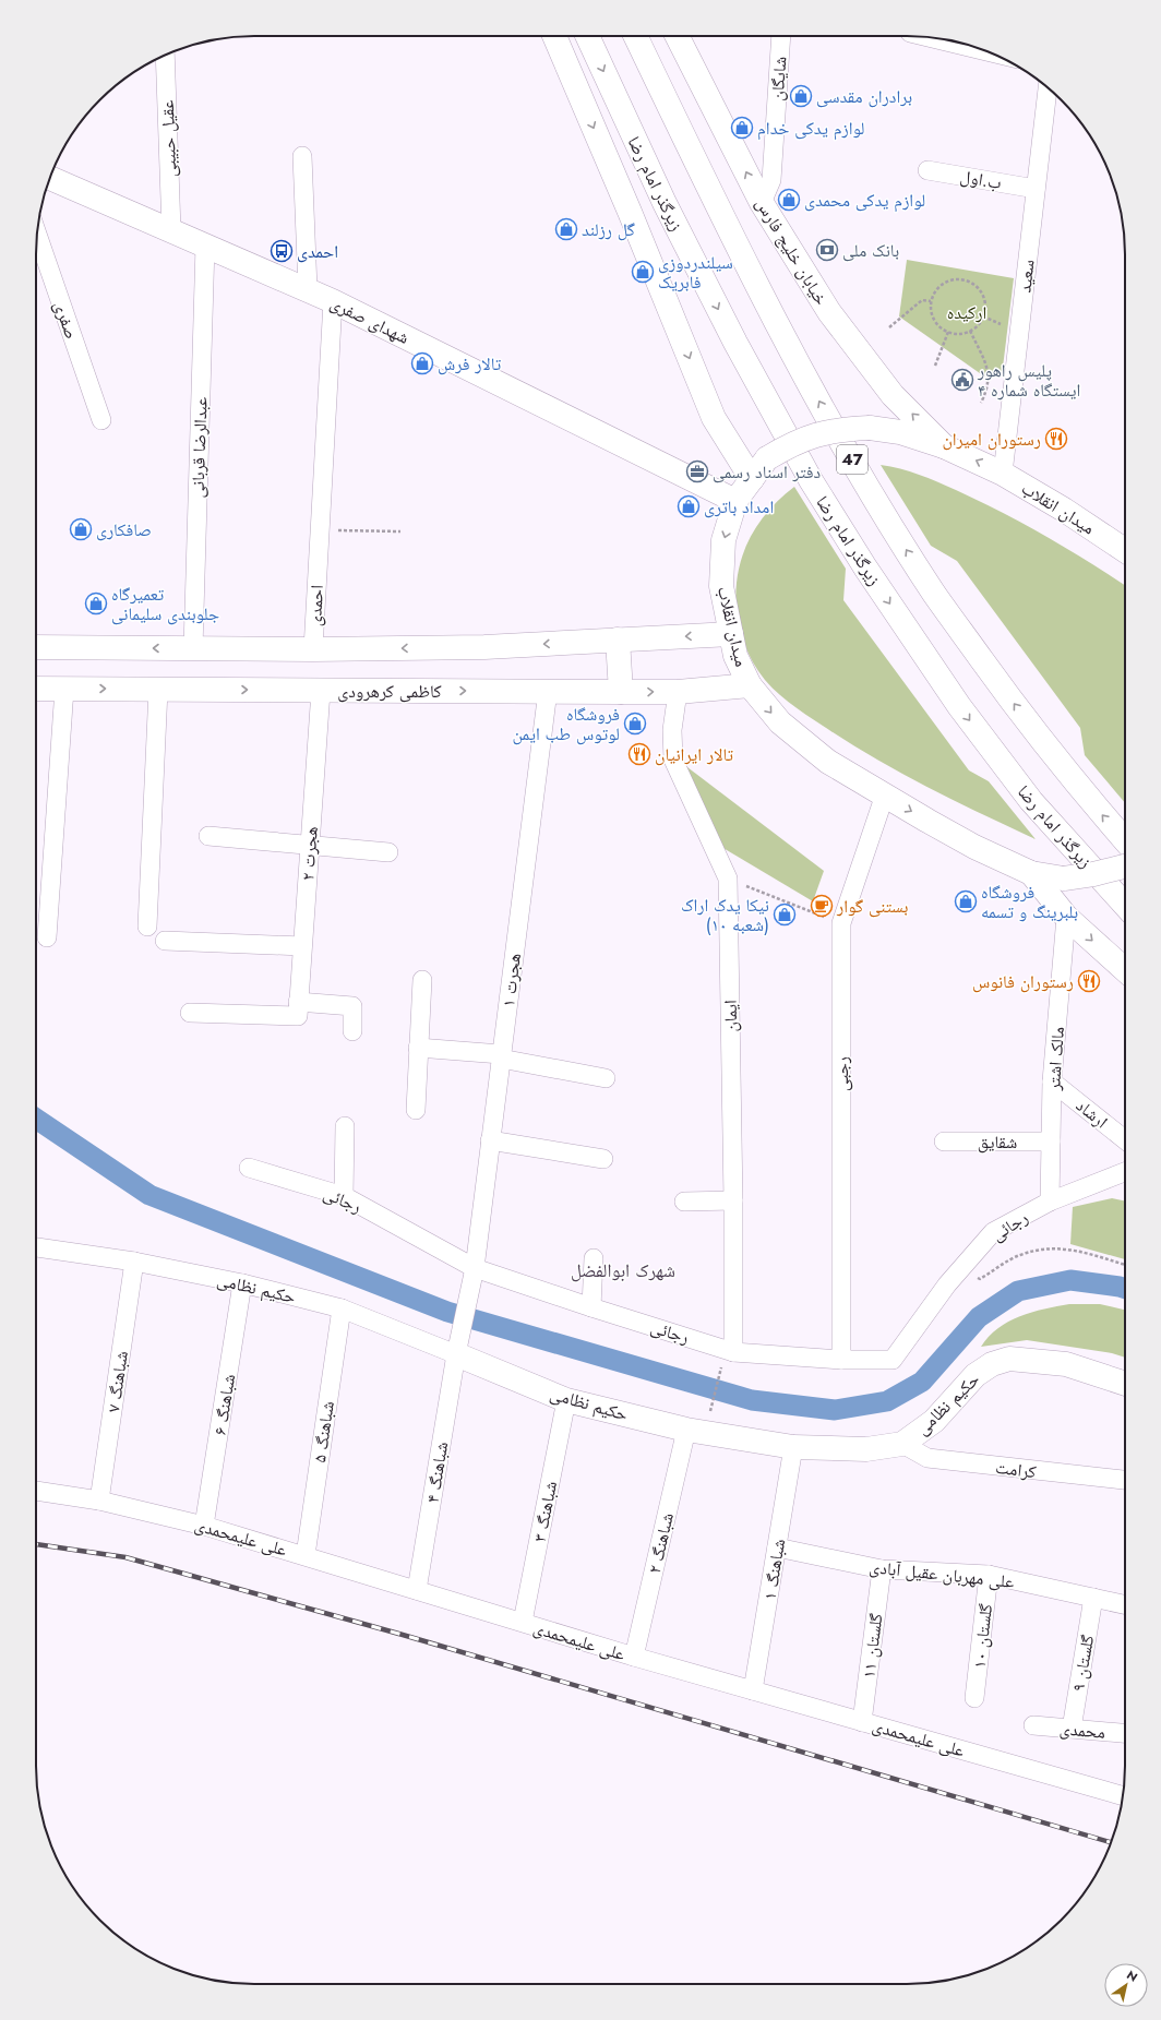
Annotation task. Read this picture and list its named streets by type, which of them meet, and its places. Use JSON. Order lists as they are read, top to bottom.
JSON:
{
  "streets": {
    "main road": [
      "زیرگذر امام رضا",
      "خیابان خلیج فارس",
      "شهدای صفری",
      "47",
      "میدان انقلاب",
      "کاظمی کرهرودی",
      "حکیم نظامی"
    ],
    "street": [
      "شایگان",
      "عقیل حبیبی",
      "ب.اول",
      "سعید",
      "صفری",
      "عبدالرضا قربانی",
      "احمدی",
      "هجرت ۲",
      "هجرت ۱",
      "ایمان",
      "مالک اشتر",
      "رجبی",
      "ارشاد",
      "شقایق",
      "رجائی",
      "شباهنگ ۷",
      "شباهنگ ۶",
      "شباهنگ ۵",
      "کرامت",
      "شباهنگ ۴",
      "شباهنگ ۳",
      "علی علیمحمدی",
      "شباهنگ ۲",
      "شباهنگ ۱",
      "علی مهربان عقیل آبادی",
      "گلستان ۱۰",
      "گلستان ۱۱",
      "گلستان ۹",
      "محمدی"
    ]
  },
  "crossings": [
    ["شایگان", "خیابان خلیج فارس"],
    ["عقیل حبیبی", "شهدای صفری"],
    ["ب.اول", "سعید"],
    ["خیابان خلیج فارس", "میدان انقلاب"],
    ["سعید", "میدان انقلاب"],
    ["شهدای صفری", "عبدالرضا قربانی"],
    ["شهدای صفری", "میدان انقلاب"],
    ["شهدای صفری", "احمدی"],
    ["میدان انقلاب", "کاظمی کرهرودی"],
    ["میدان انقلاب", "رجبی"],
    ["کاظمی کرهرودی", "هجرت ۲"],
    ["کاظمی کرهرودی", "هجرت ۱"],
    ["کاظمی کرهرودی", "ایمان"],
    ["هجرت ۱", "رجائی"],
    ["هجرت ۱", "شباهنگ ۴"],
    ["ایمان", "رجائی"],
    ["مالک اشتر", "ارشاد"],
    ["مالک اشتر", "شقایق"],
    ["مالک اشتر", "رجائی"],
    ["رجبی", "رجائی"],
    ["حکیم نظامی", "شباهنگ ۷"],
    ["حکیم نظامی", "شباهنگ ۶"],
    ["حکیم نظامی", "شباهنگ ۵"],
    ["حکیم نظامی", "کرامت"],
    ["حکیم نظامی", "شباهنگ ۴"],
    ["حکیم نظامی", "شباهنگ ۳"],
    ["حکیم نظامی", "شباهنگ ۲"],
    ["حکیم نظامی", "شباهنگ ۱"],
    ["شباهنگ ۷", "علی علیمحمدی"],
    ["شباهنگ ۶", "علی علیمحمدی"],
    ["شباهنگ ۵", "علی علیمحمدی"],
    ["شباهنگ ۴", "علی علیمحمدی"],
    ["شباهنگ ۳", "علی علیمحمدی"],
    ["علی علیمحمدی", "شباهنگ ۲"],
    ["علی علیمحمدی", "شباهنگ ۱"],
    ["علی علیمحمدی", "گلستان ۱۱"],
    ["شباهنگ ۱", "علی مهربان عقیل آبادی"],
    ["علی مهربان عقیل آبادی", "گلستان ۱۰"],
    ["علی مهربان عقیل آبادی", "گلستان ۱۱"],
    ["علی مهربان عقیل آبادی", "گلستان ۹"],
    ["گلستان ۹", "محمدی"]
  ],
  "districts": ["شهرک ابوالفضل"],
  "parks": ["ارکیده"],
  "places": {
    "shop": [
      "برادران مقدسی",
      "لوازم یدکی خدام",
      "لوازم یدکی محمدی",
      "گل رزلند",
      "سیلندردوزی فابریک",
      "تالار فرش",
      "امداد باتری",
      "صافکاری",
      "تعمیرگاه جلوبندی سلیمانی",
      "فروشگاه لوتوس طب ایمن",
      "فروشگاه بلبرینگ و تسمه",
      "نیکا یدک اراک (شعبه ۱۰)"
    ],
    "bank": ["بانک ملی"],
    "bus stop": ["احمدی"],
    "public building": ["پلیس راهور ایستگاه شماره ۴"],
    "restaurant": ["رستوران امیران", "تالار ایرانیان", "رستوران فانوس"],
    "office": ["دفتر اسناد رسمی"],
    "cafe": ["بستنی گوار"]
  },
  "north": "top right"
}
